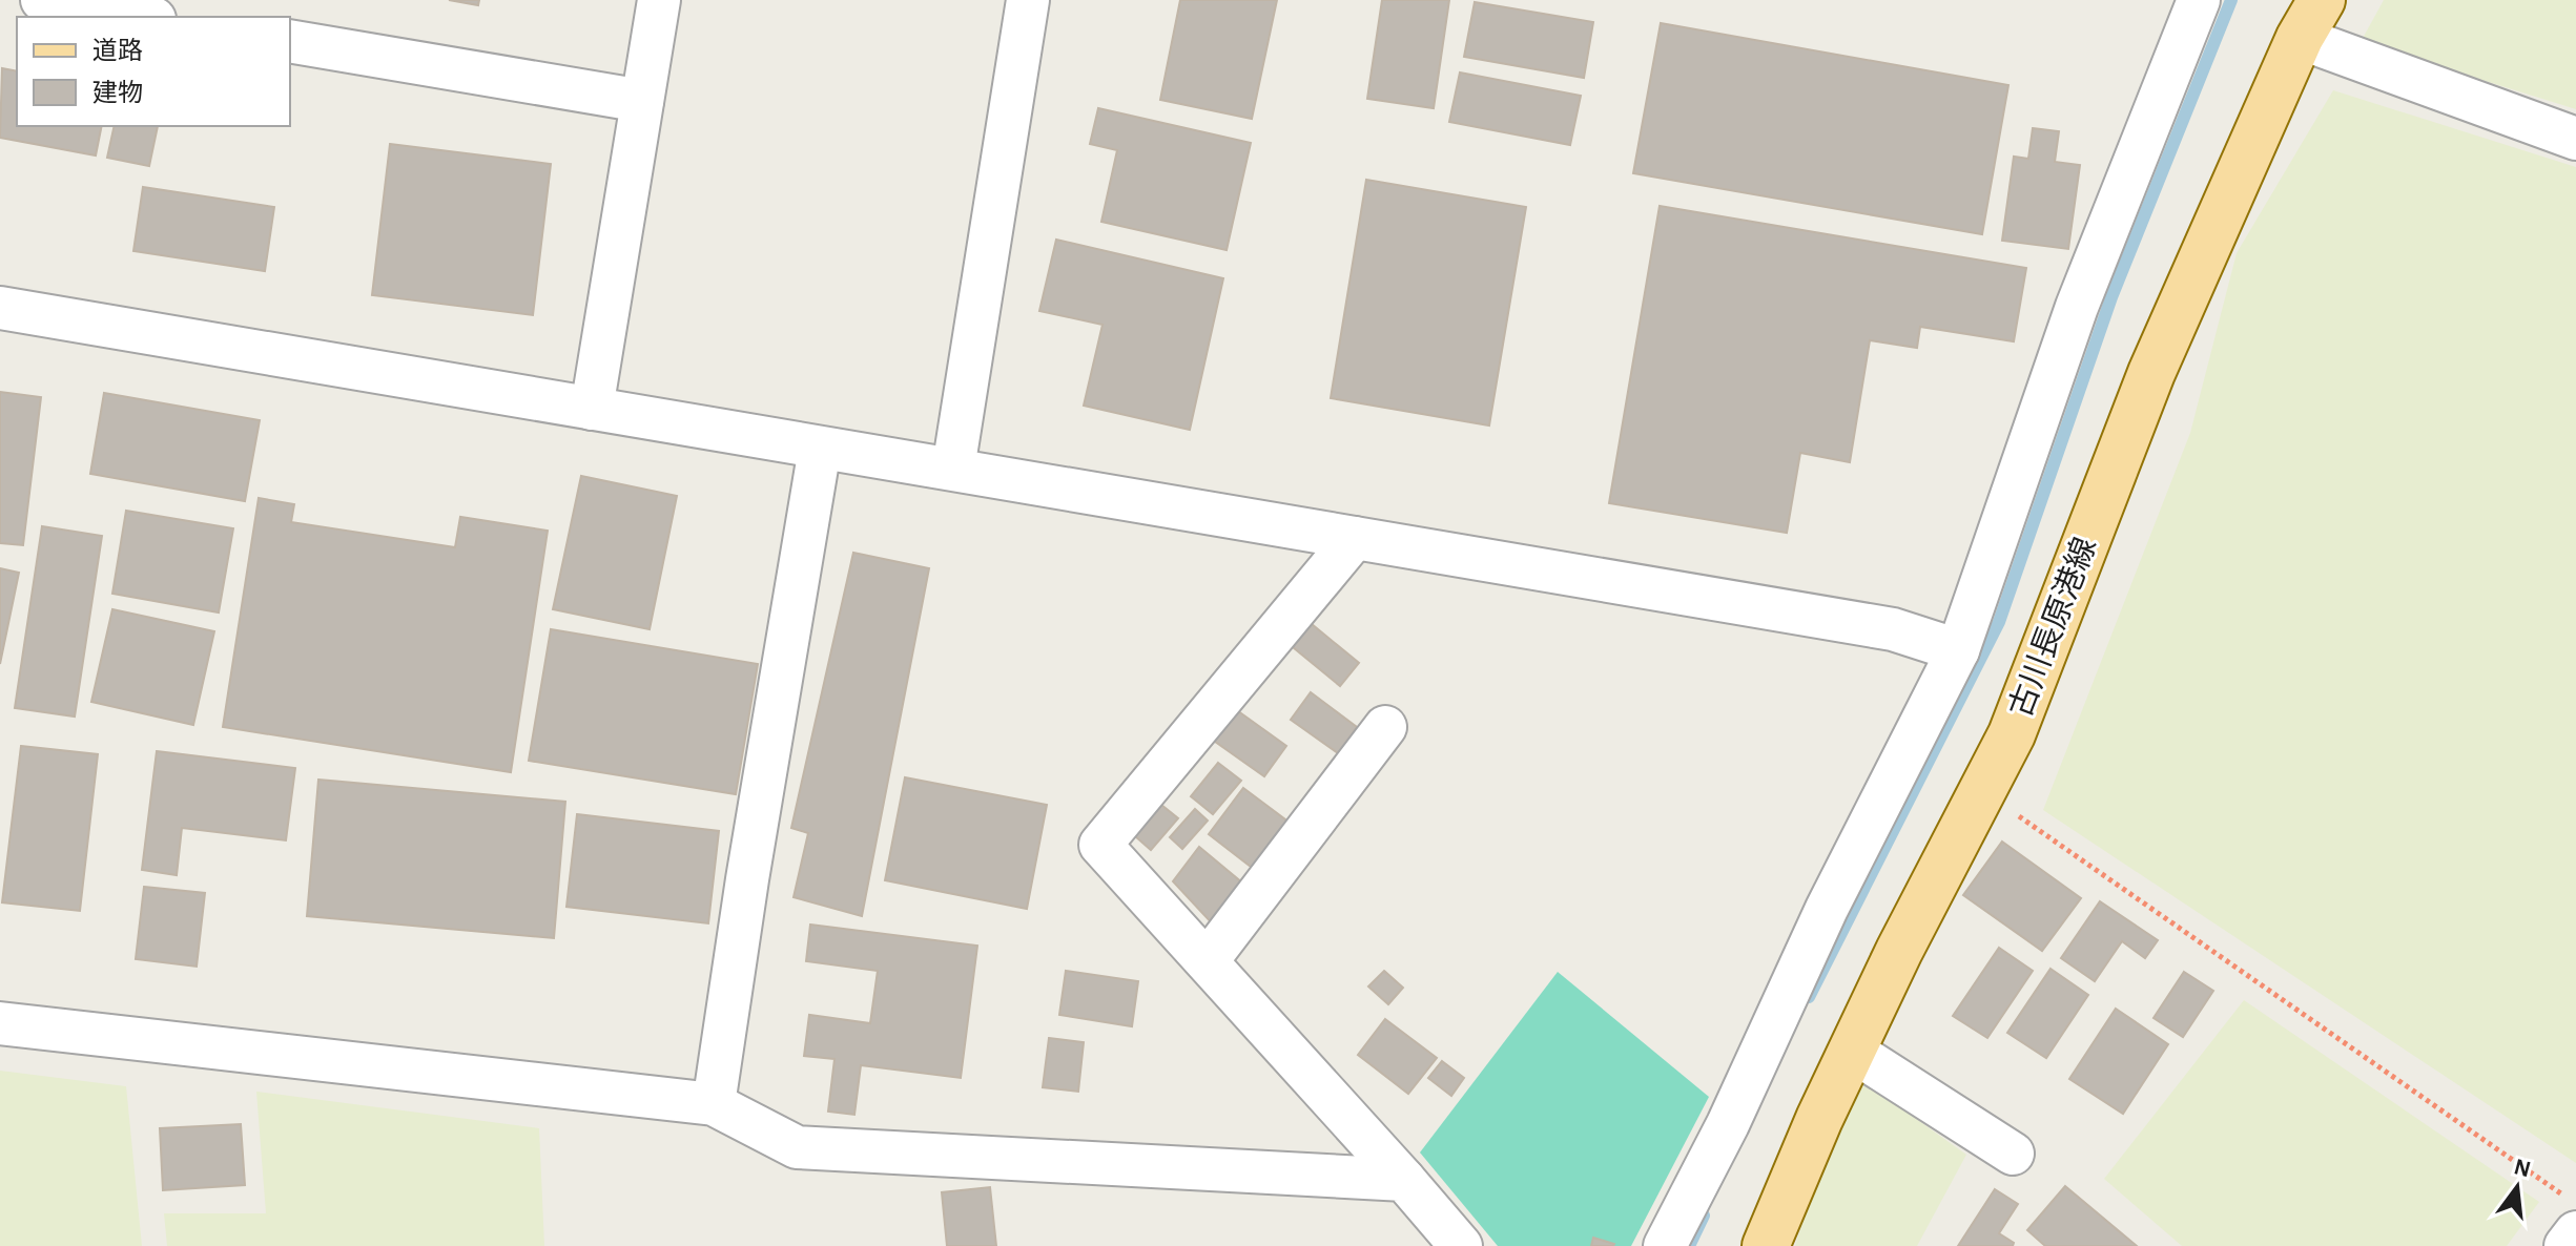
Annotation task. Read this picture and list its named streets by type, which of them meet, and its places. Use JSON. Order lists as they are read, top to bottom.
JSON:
{
  "streets": {
    "main road": ["古川長原港線"]
  },
  "legend": ["道路", "建物"],
  "north": "top"
}
